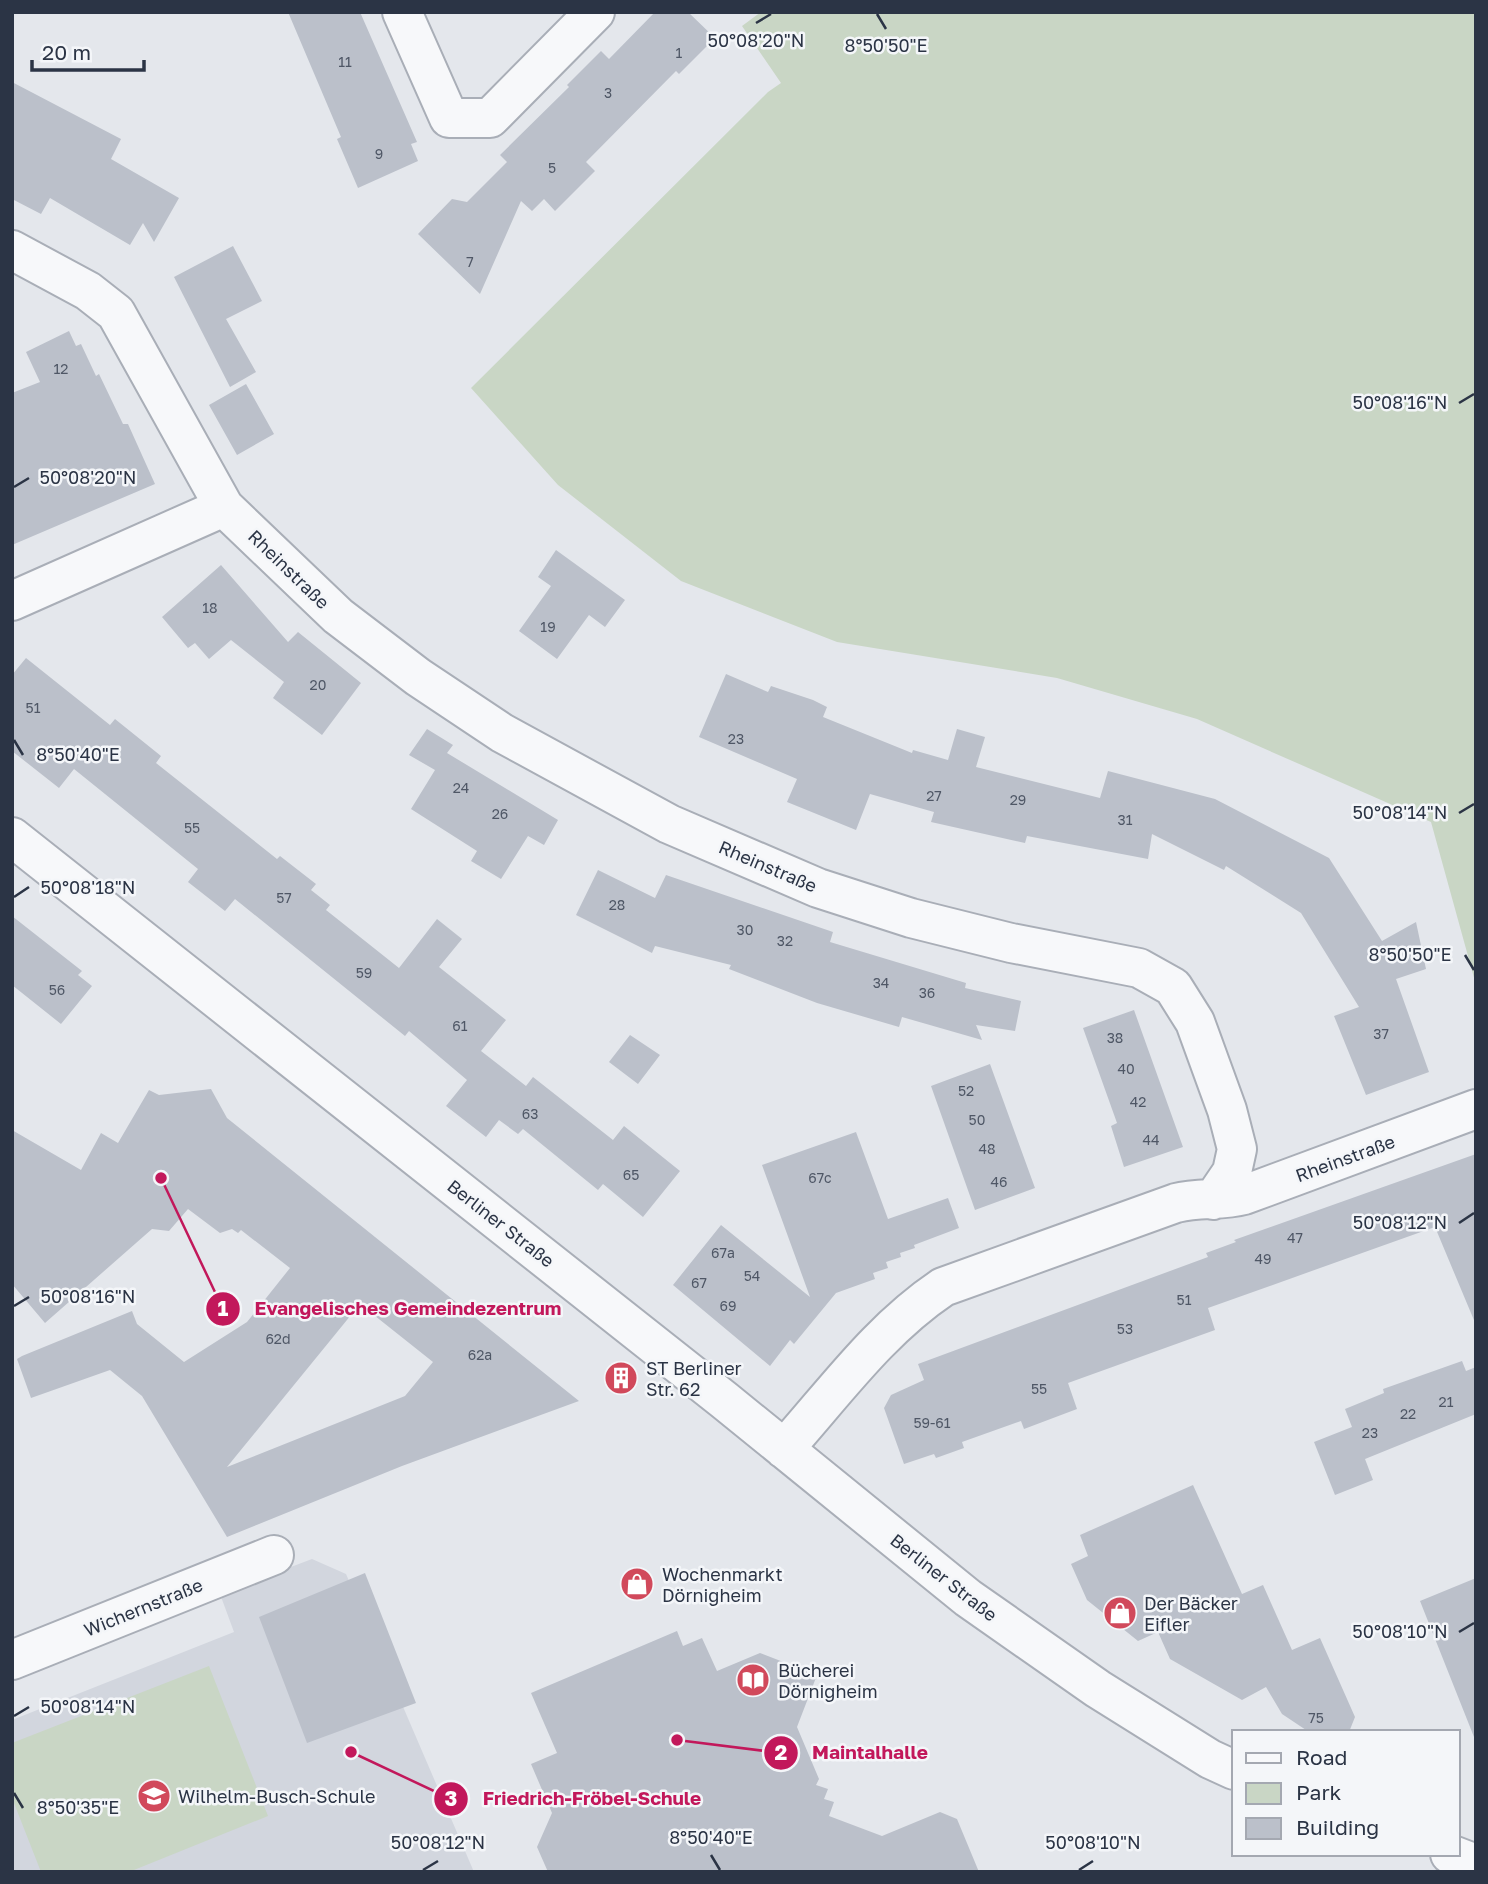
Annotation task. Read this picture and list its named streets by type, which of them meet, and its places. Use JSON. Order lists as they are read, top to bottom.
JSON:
{
  "streets": {
    "street": ["Rheinstraße", "Berliner Straße", "Wichernstraße"]
  },
  "crossings": [
    ["Rheinstraße", "Berliner Straße"]
  ],
  "places": {
    "other": ["Evangelisches Gemeindezentrum", "Maintalhalle", "Friedrich-Fröbel-Schule"],
    "building": ["ST Berliner Str. 62"],
    "shop": ["Wochenmarkt Dörnigheim", "Der Bäcker Eifler"],
    "library": ["Bücherei Dörnigheim"],
    "school or university": ["Wilhelm-Busch-Schule"]
  },
  "house_numbers": [
    "1",
    "11",
    "3",
    "9",
    "5",
    "7",
    "12",
    "18",
    "19",
    "20",
    "51",
    "23",
    "24",
    "27",
    "29",
    "26",
    "31",
    "55",
    "57",
    "28",
    "30",
    "32",
    "59",
    "34",
    "56",
    "36",
    "61",
    "37",
    "38",
    "40",
    "52",
    "42",
    "63",
    "50",
    "44",
    "48",
    "65",
    "67c",
    "46",
    "47",
    "67a",
    "49",
    "54",
    "67",
    "51",
    "69",
    "53",
    "62d",
    "62a",
    "55",
    "21",
    "22",
    "59-61",
    "23",
    "75"
  ],
  "legend": ["Road", "Park", "Building"],
  "scale_bar": "20 m",
  "coordinates": [
    "50°08'20\"N",
    "8°50'50\"E",
    "50°08'16\"N",
    "8°50'40\"E",
    "50°08'14\"N",
    "50°08'18\"N",
    "50°08'12\"N",
    "50°08'10\"N",
    "8°50'35\"E"
  ]
}
